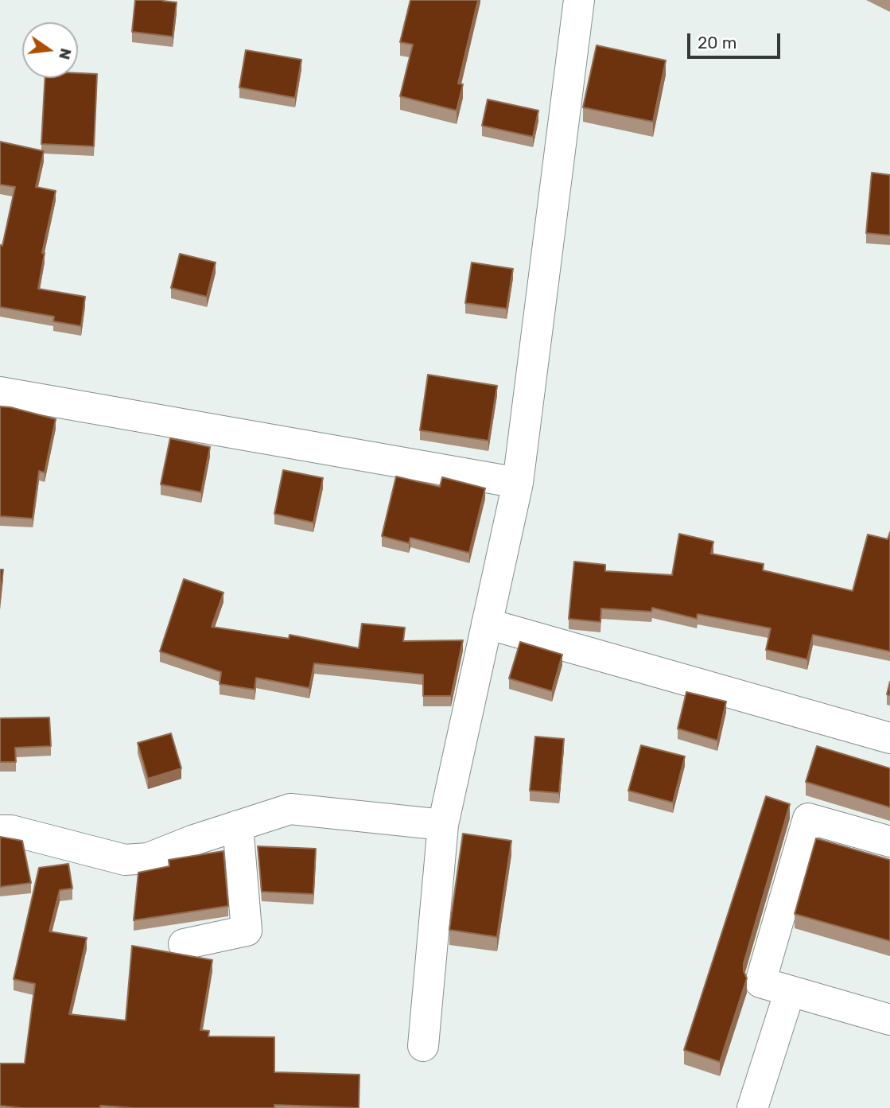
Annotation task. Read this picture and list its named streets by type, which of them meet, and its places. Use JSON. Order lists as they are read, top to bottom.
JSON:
{
  "scale_bar": "20 m",
  "north": "right"
}
